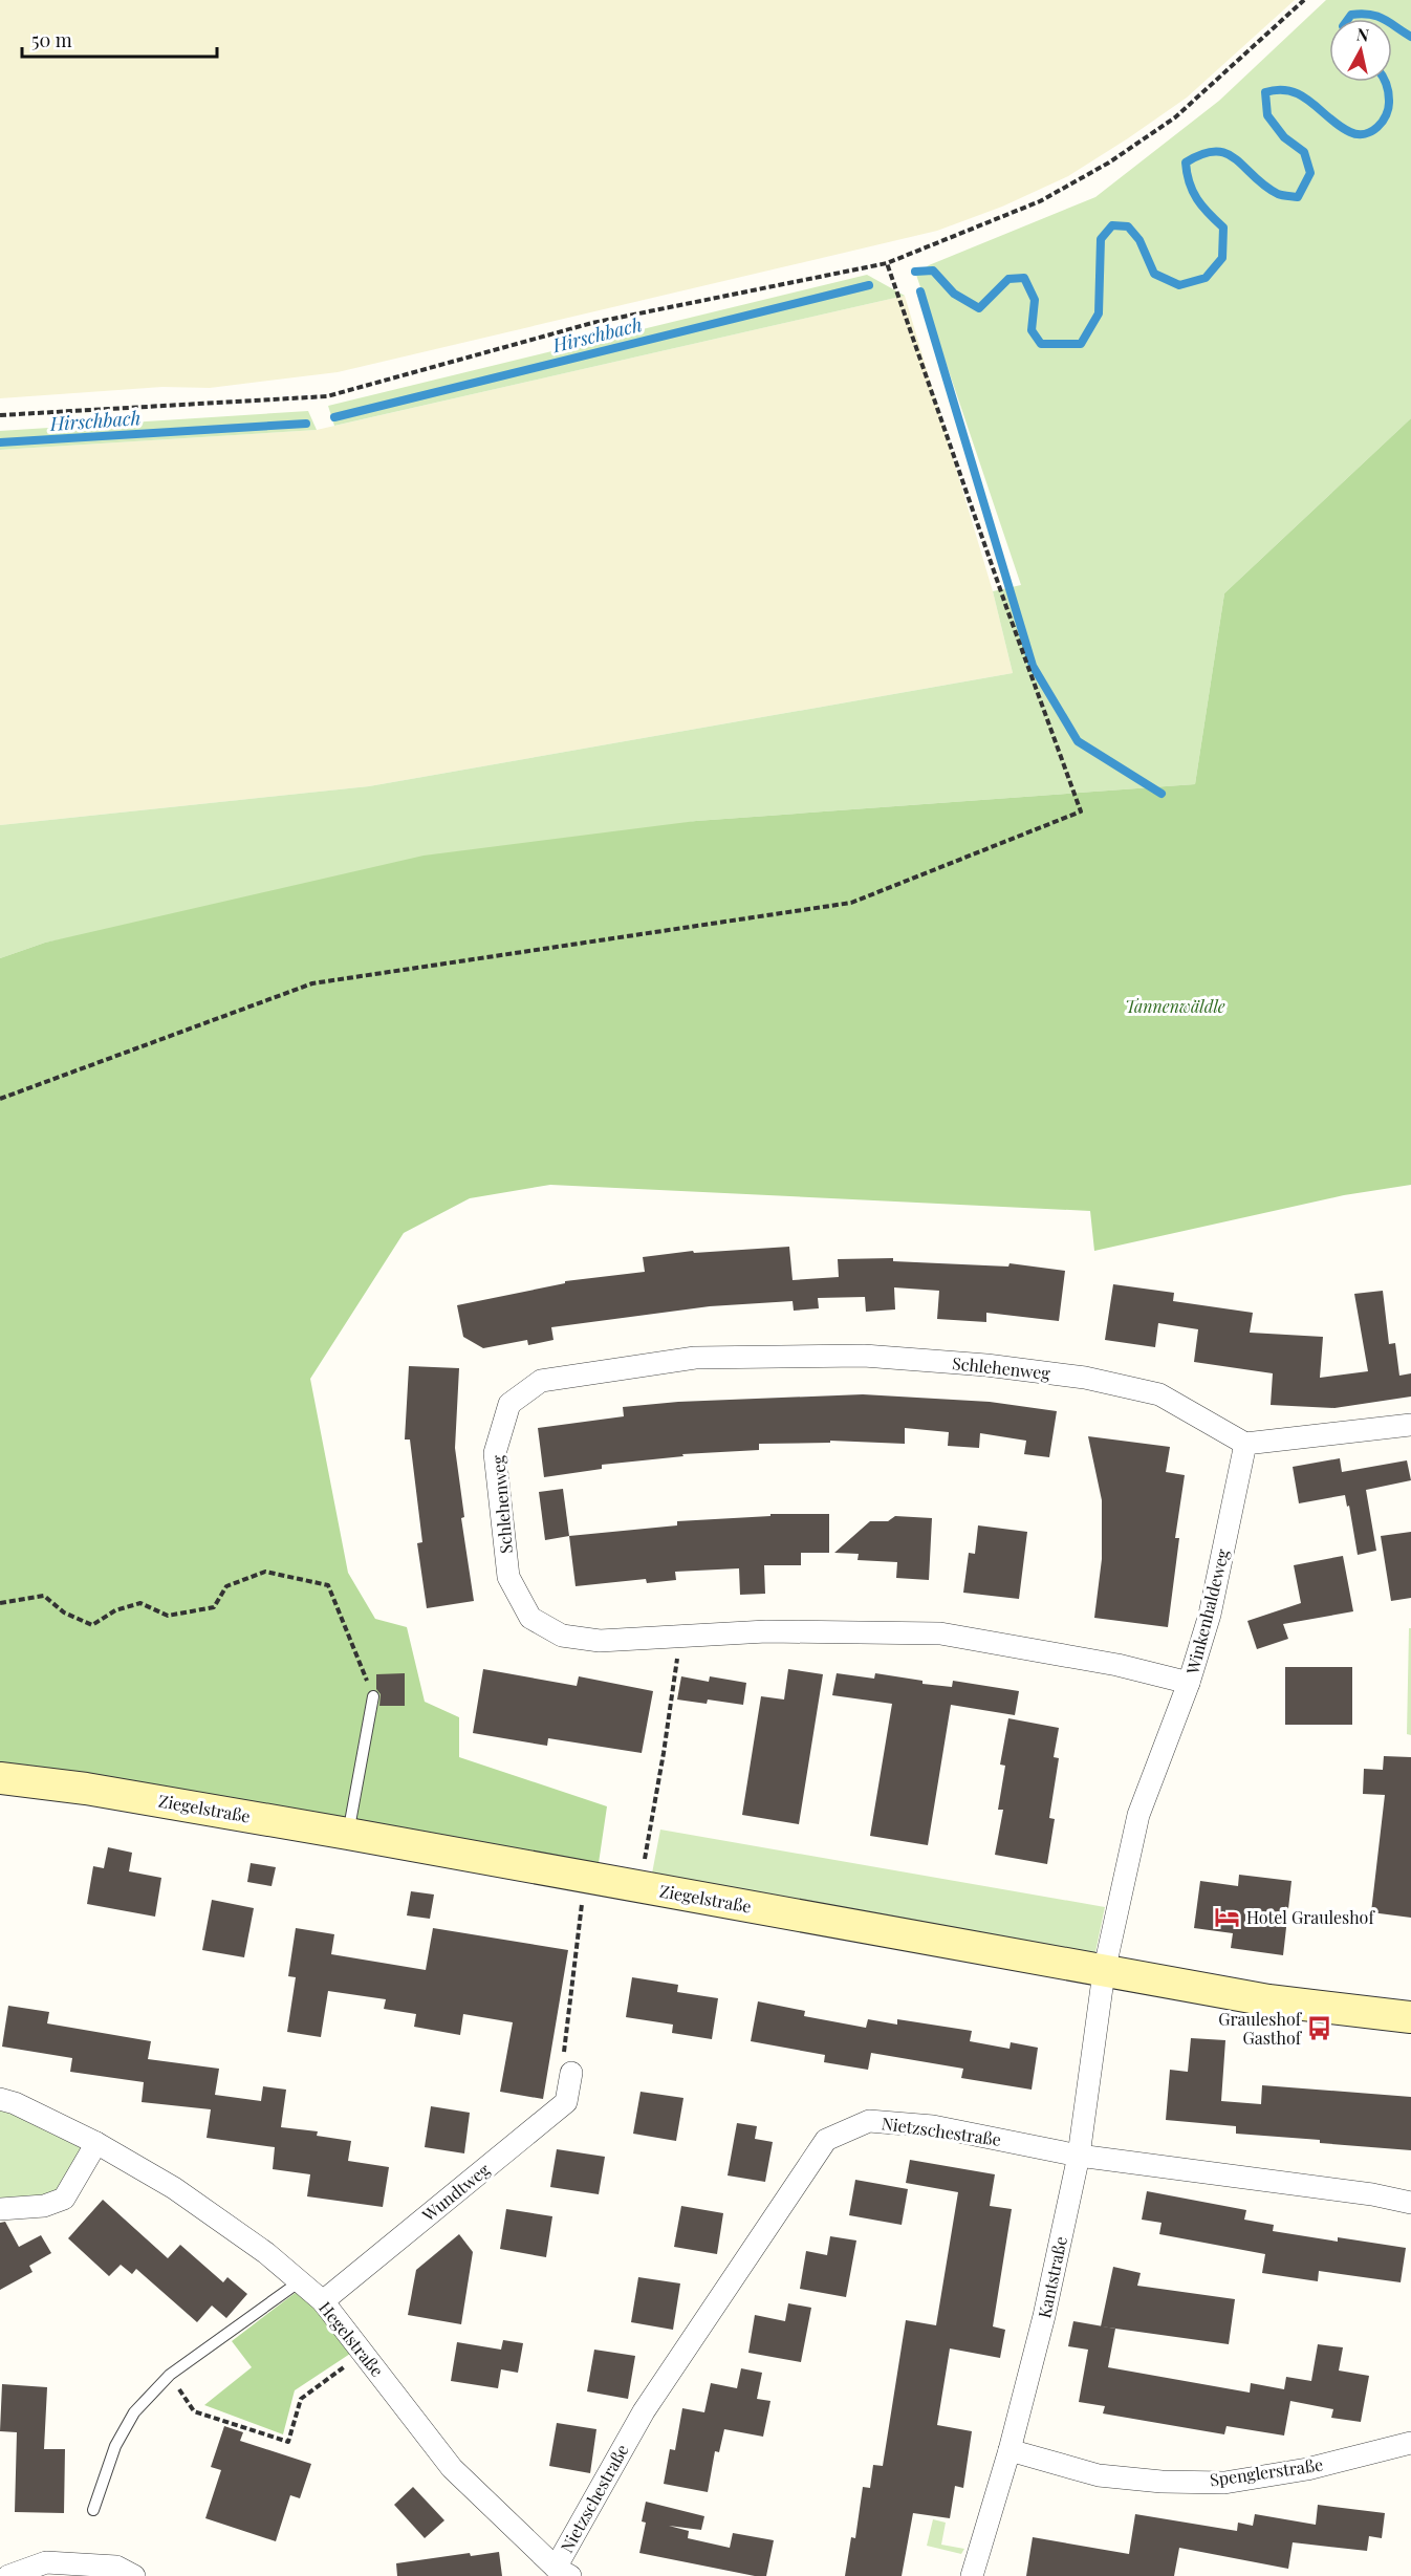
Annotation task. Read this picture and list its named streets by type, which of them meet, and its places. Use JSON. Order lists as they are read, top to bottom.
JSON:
{
  "streets": {
    "main road": ["Ziegelstraße"],
    "street": [
      "Schlehenweg",
      "Winkenhaldeweg",
      "Nietzschestraße",
      "Wundtweg",
      "Kantstraße",
      "Hegelstraße",
      "Spenglerstraße"
    ]
  },
  "crossings": [
    ["Schlehenweg", "Winkenhaldeweg"],
    ["Winkenhaldeweg", "Ziegelstraße"],
    ["Winkenhaldeweg", "Kantstraße"],
    ["Ziegelstraße", "Kantstraße"],
    ["Nietzschestraße", "Kantstraße"],
    ["Nietzschestraße", "Hegelstraße"],
    ["Wundtweg", "Hegelstraße"],
    ["Kantstraße", "Spenglerstraße"]
  ],
  "water": ["Hirschbach"],
  "parks": ["Tannenwäldle"],
  "places": {
    "hotel": ["Hotel Grauleshof"],
    "bus stop": ["Grauleshof Gasthof"]
  },
  "scale_bar": "50 m",
  "north": "top"
}
